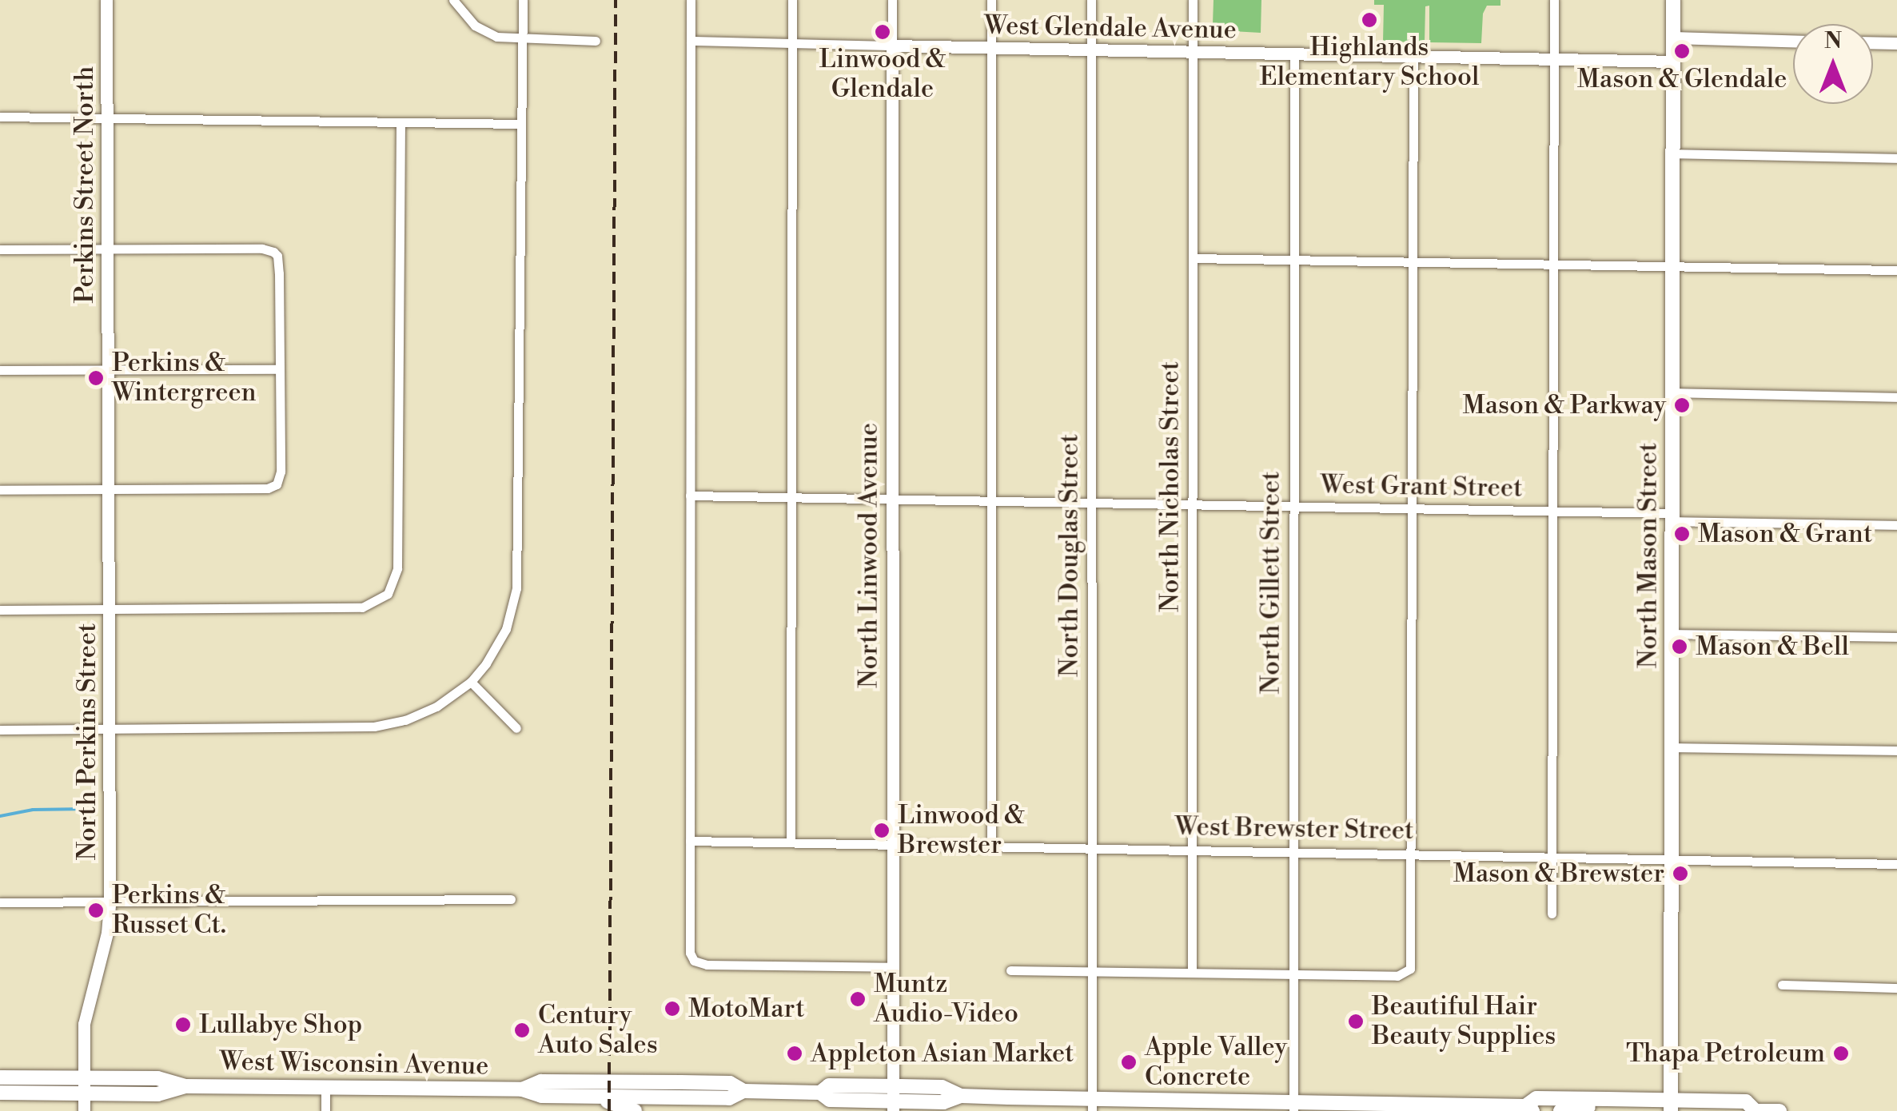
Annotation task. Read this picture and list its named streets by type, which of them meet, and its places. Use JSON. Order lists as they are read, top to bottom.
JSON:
{
  "streets": {
    "main road": ["North Mason Street", "West Wisconsin Avenue"],
    "street": [
      "West Glendale Avenue",
      "Perkins Street North",
      "North Nicholas Street",
      "West Grant Street",
      "North Linwood Avenue",
      "North Douglas Street",
      "North Gillett Street",
      "North Perkins Street",
      "West Brewster Street"
    ]
  },
  "crossings": [
    ["West Glendale Avenue", "North Nicholas Street"],
    ["West Glendale Avenue", "North Linwood Avenue"],
    ["West Glendale Avenue", "North Douglas Street"],
    ["West Glendale Avenue", "North Mason Street"],
    ["West Glendale Avenue", "North Gillett Street"],
    ["Perkins Street North", "North Perkins Street"],
    ["North Nicholas Street", "West Grant Street"],
    ["North Nicholas Street", "West Brewster Street"],
    ["West Grant Street", "North Linwood Avenue"],
    ["West Grant Street", "North Douglas Street"],
    ["West Grant Street", "North Mason Street"],
    ["West Grant Street", "North Gillett Street"],
    ["North Linwood Avenue", "West Brewster Street"],
    ["North Linwood Avenue", "West Wisconsin Avenue"],
    ["North Douglas Street", "West Brewster Street"],
    ["North Douglas Street", "West Wisconsin Avenue"],
    ["North Mason Street", "West Brewster Street"],
    ["North Mason Street", "West Wisconsin Avenue"],
    ["North Gillett Street", "West Brewster Street"],
    ["North Gillett Street", "West Wisconsin Avenue"],
    ["North Perkins Street", "West Wisconsin Avenue"]
  ],
  "places": [
    "Highlands Elementary School",
    "Linwood & Glendale",
    "Mason & Glendale",
    "Perkins & Wintergreen",
    "Mason & Parkway",
    "Mason & Grant",
    "Mason & Bell",
    "Linwood & Brewster",
    "Mason & Brewster",
    "Perkins & Russet Ct.",
    "Muntz Audio-Video",
    "MotoMart",
    "Beautiful Hair Beauty Supplies",
    "Lullabye Shop",
    "Century Auto Sales",
    "Appleton Asian Market",
    "Thapa Petroleum",
    "Apple Valley Concrete"
  ],
  "north": "top"
}
